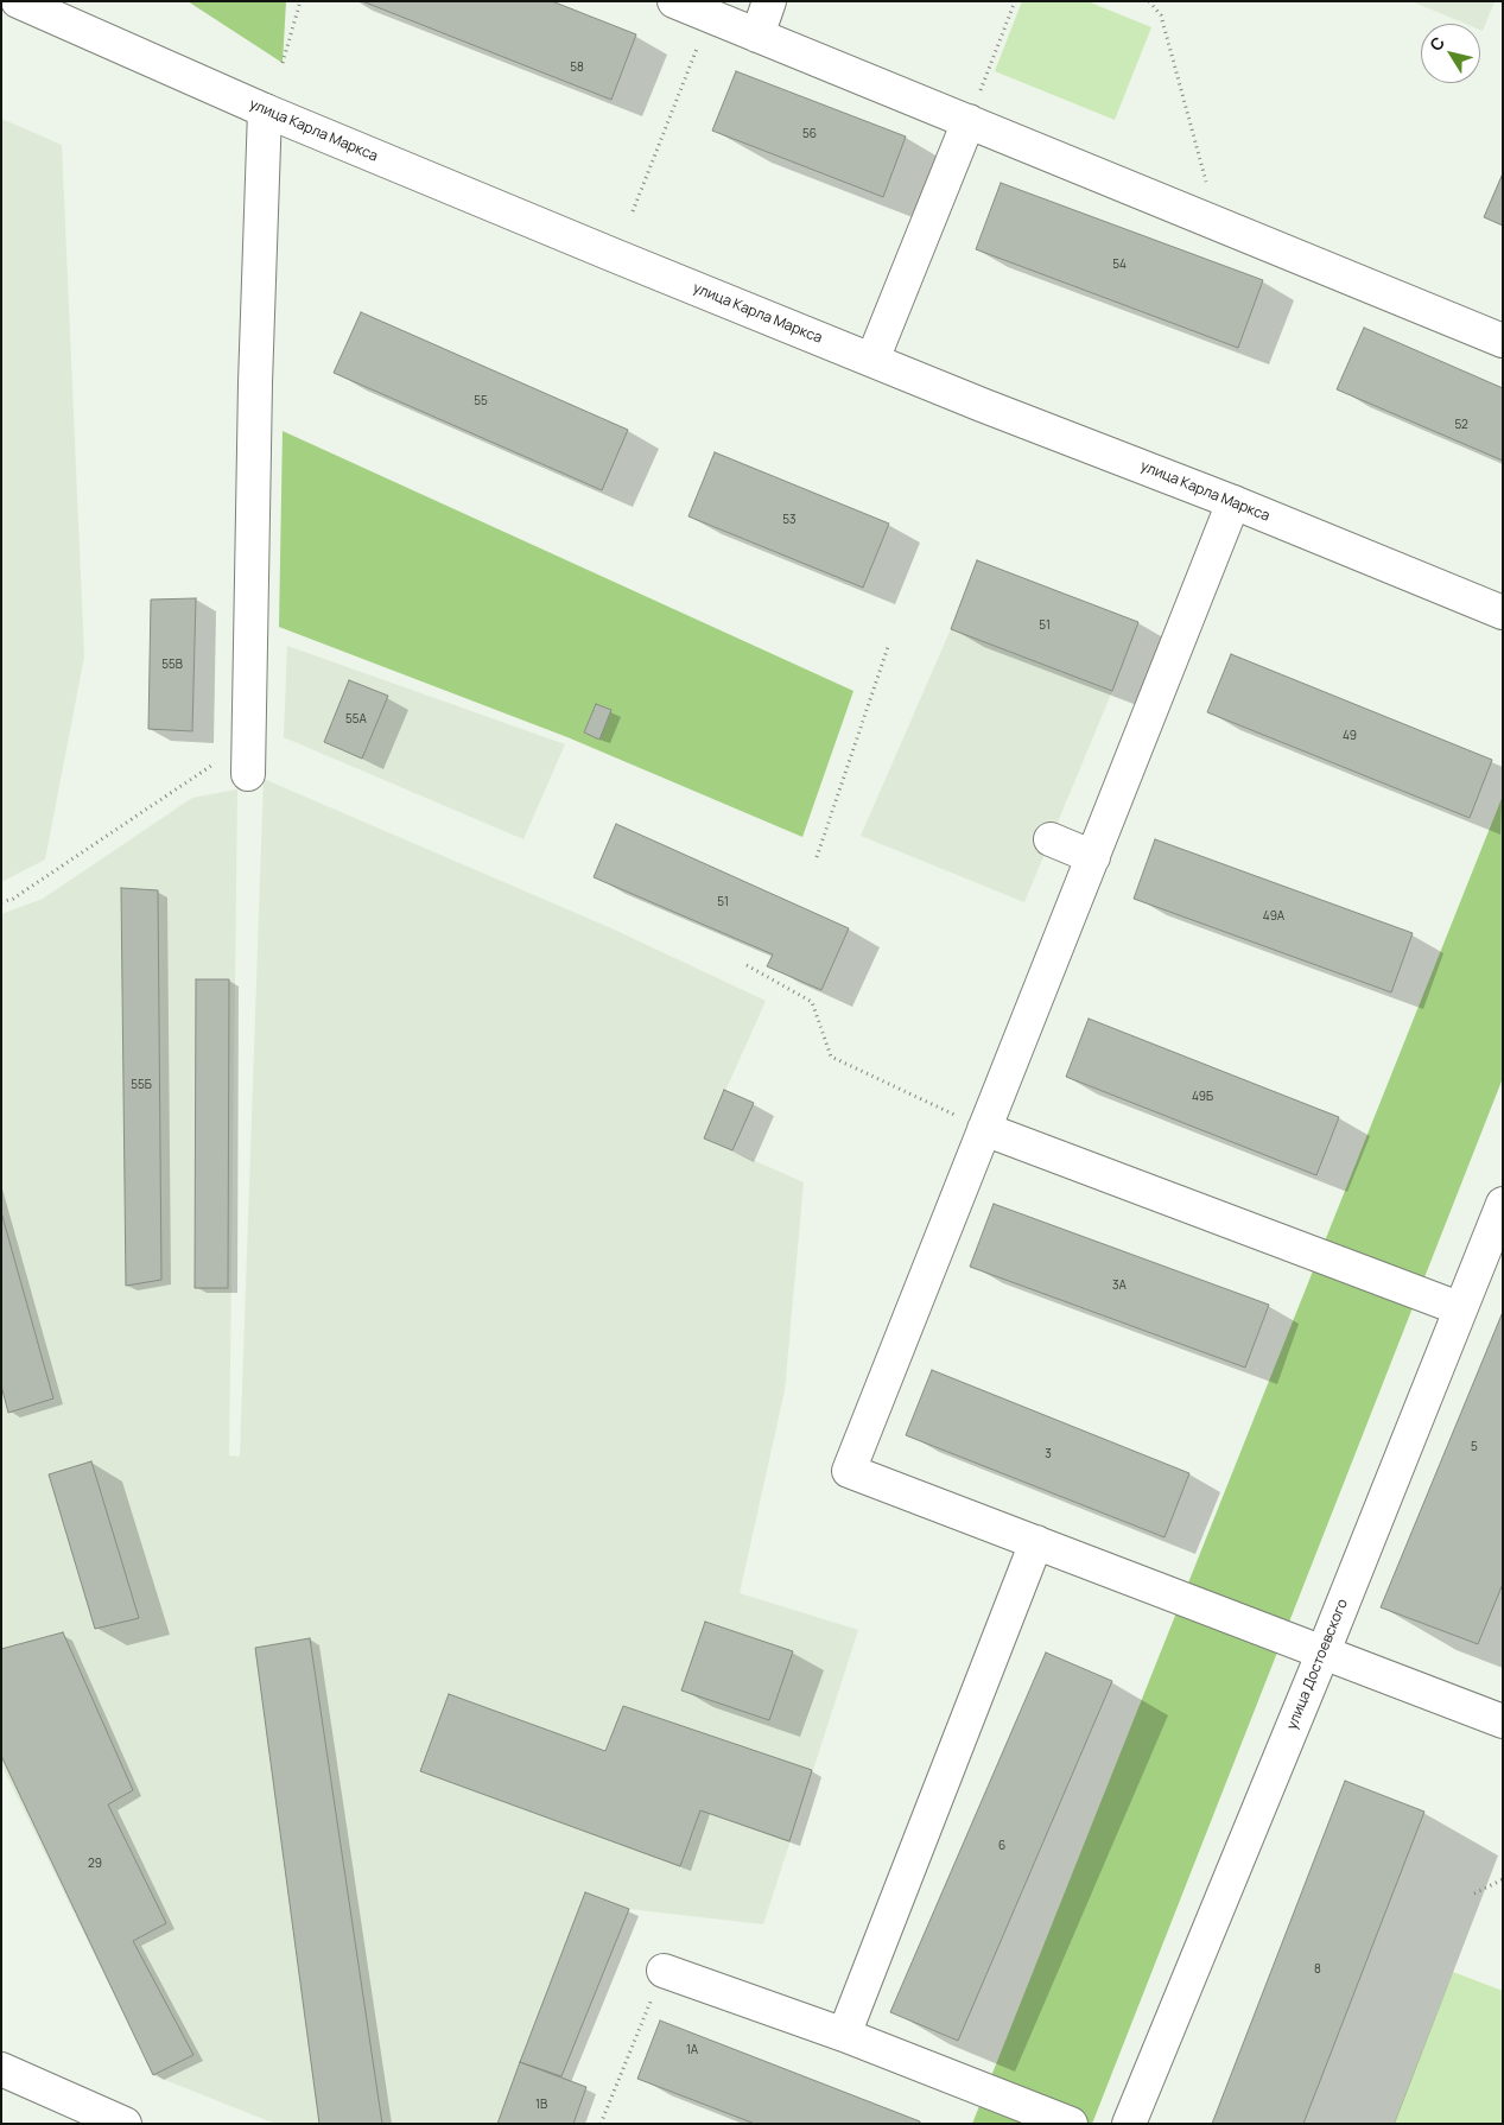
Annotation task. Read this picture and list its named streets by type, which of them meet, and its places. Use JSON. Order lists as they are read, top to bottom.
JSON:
{
  "streets": {
    "main road": ["улица Карла Маркса", "улица Достоевского"]
  },
  "house_numbers": [
    "58",
    "56",
    "54",
    "55",
    "52",
    "53",
    "51",
    "55В",
    "55А",
    "49",
    "51",
    "49А",
    "55Б",
    "49Б",
    "3А",
    "5",
    "3",
    "6",
    "29",
    "8",
    "1А",
    "1В"
  ],
  "north": "top left"
}
